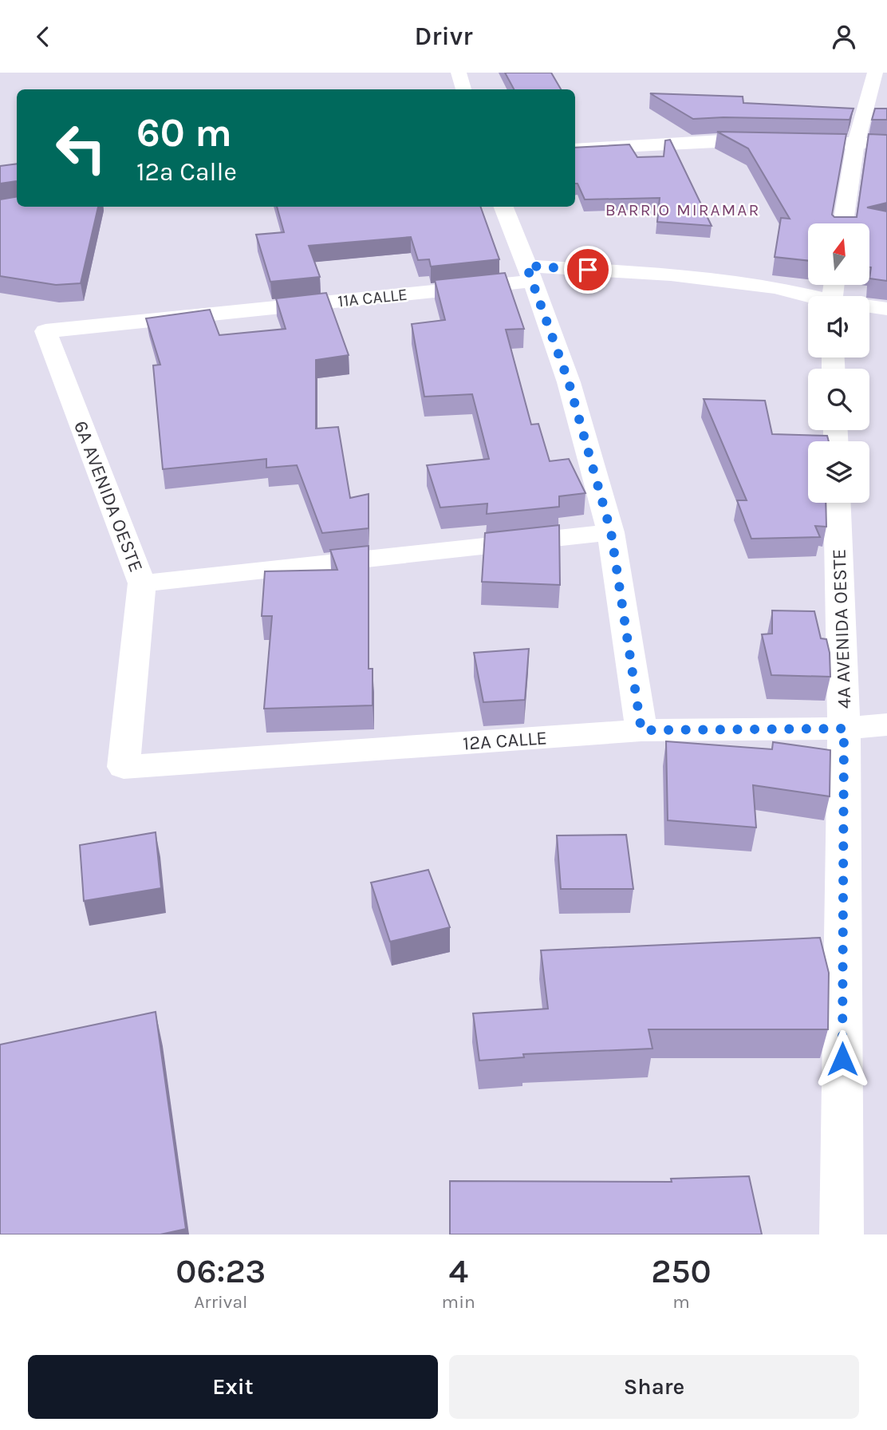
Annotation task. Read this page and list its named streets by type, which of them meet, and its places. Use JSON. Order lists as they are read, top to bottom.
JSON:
{
  "streets": {
    "street": [
      "11A CALLE",
      "6A AVENIDA OESTE",
      "4A AVENIDA OESTE",
      "12A CALLE"
    ]
  },
  "crossings": [
    ["11A CALLE", "6A AVENIDA OESTE"],
    ["6A AVENIDA OESTE", "12A CALLE"],
    ["4A AVENIDA OESTE", "12A CALLE"]
  ],
  "districts": ["BARRIO MIRAMAR"],
  "north": "top",
  "page": {
    "header": "Drivr",
    "turn": ["60 m", "12a Calle"],
    "eta": [
      "06:23",
      "Arrival",
      "4",
      "min",
      "250",
      "m"
    ],
    "buttons": ["Exit", "Share"]
  }
}
